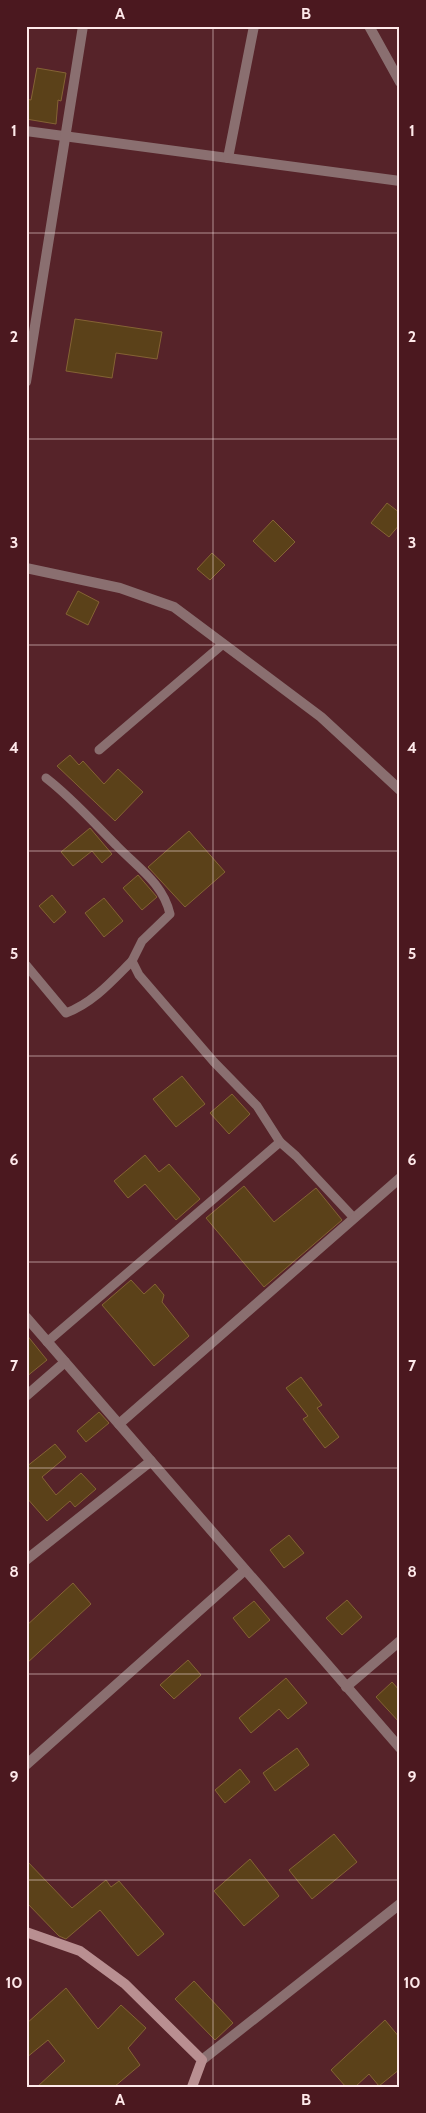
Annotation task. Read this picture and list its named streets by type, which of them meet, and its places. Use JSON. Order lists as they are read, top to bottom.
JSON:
{
  "grid": {
    "columns": ["A", "B"],
    "rows": [
      "1",
      "2",
      "3",
      "4",
      "5",
      "6",
      "7",
      "8",
      "9",
      "10"
    ]
  }
}
